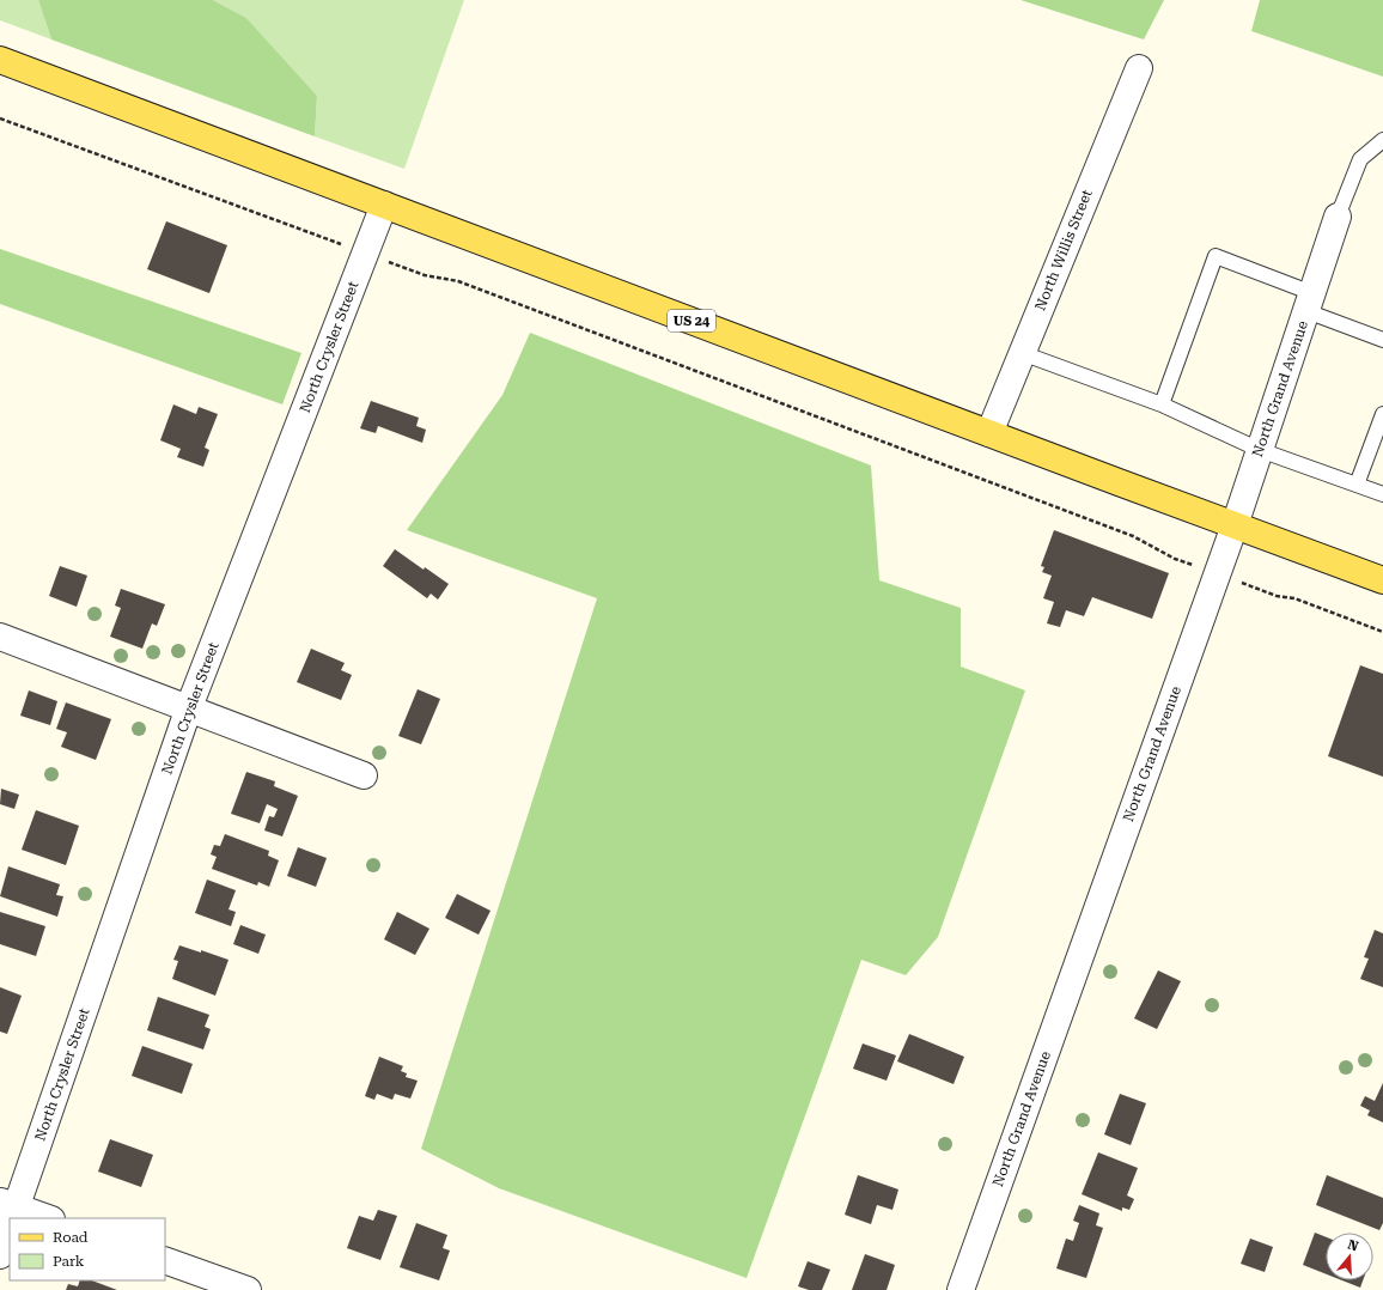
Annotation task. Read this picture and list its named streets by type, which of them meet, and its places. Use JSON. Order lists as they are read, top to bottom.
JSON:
{
  "streets": {
    "main road": ["US 24"],
    "street": ["North Willis Street", "North Crysler Street", "North Grand Avenue"]
  },
  "crossings": [
    ["North Willis Street", "US 24"],
    ["US 24", "North Crysler Street"],
    ["US 24", "North Grand Avenue"]
  ],
  "legend": ["Road", "Park"],
  "north": "top"
}
